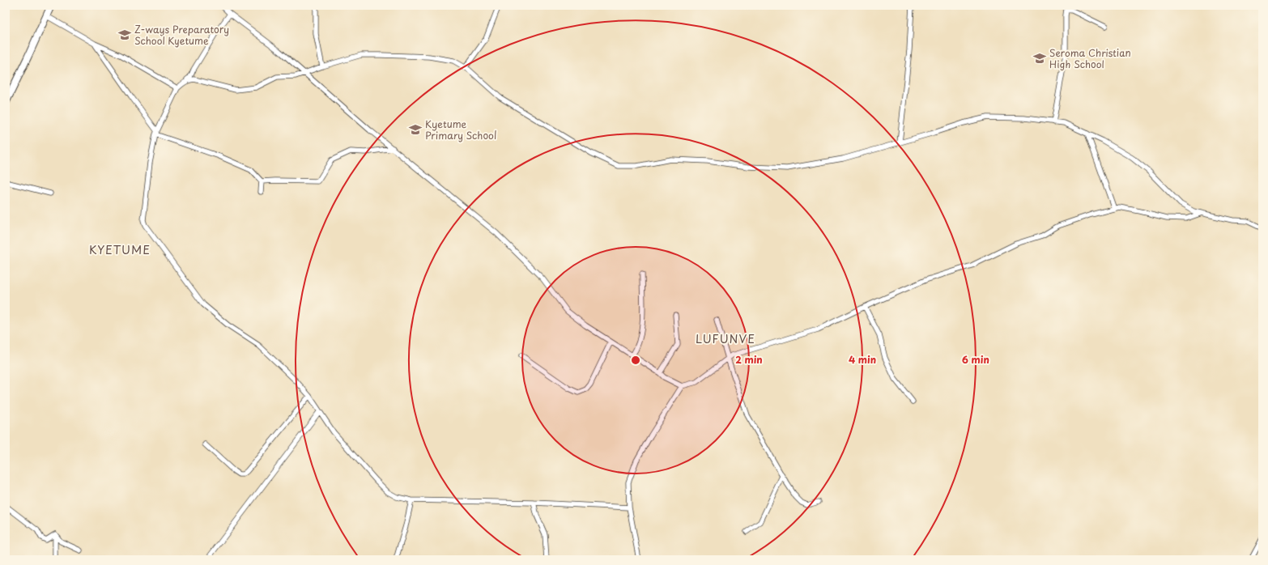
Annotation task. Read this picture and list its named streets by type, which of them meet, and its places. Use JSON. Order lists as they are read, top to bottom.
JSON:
{
  "districts": ["KYETUME", "LUFUNVE"],
  "places": {
    "school or university": ["Z-ways Preparatory School Kyetume", "Seroma Christian High School", "Kyetume Primary School"]
  },
  "rings": ["2 min", "4 min", "6 min"]
}
